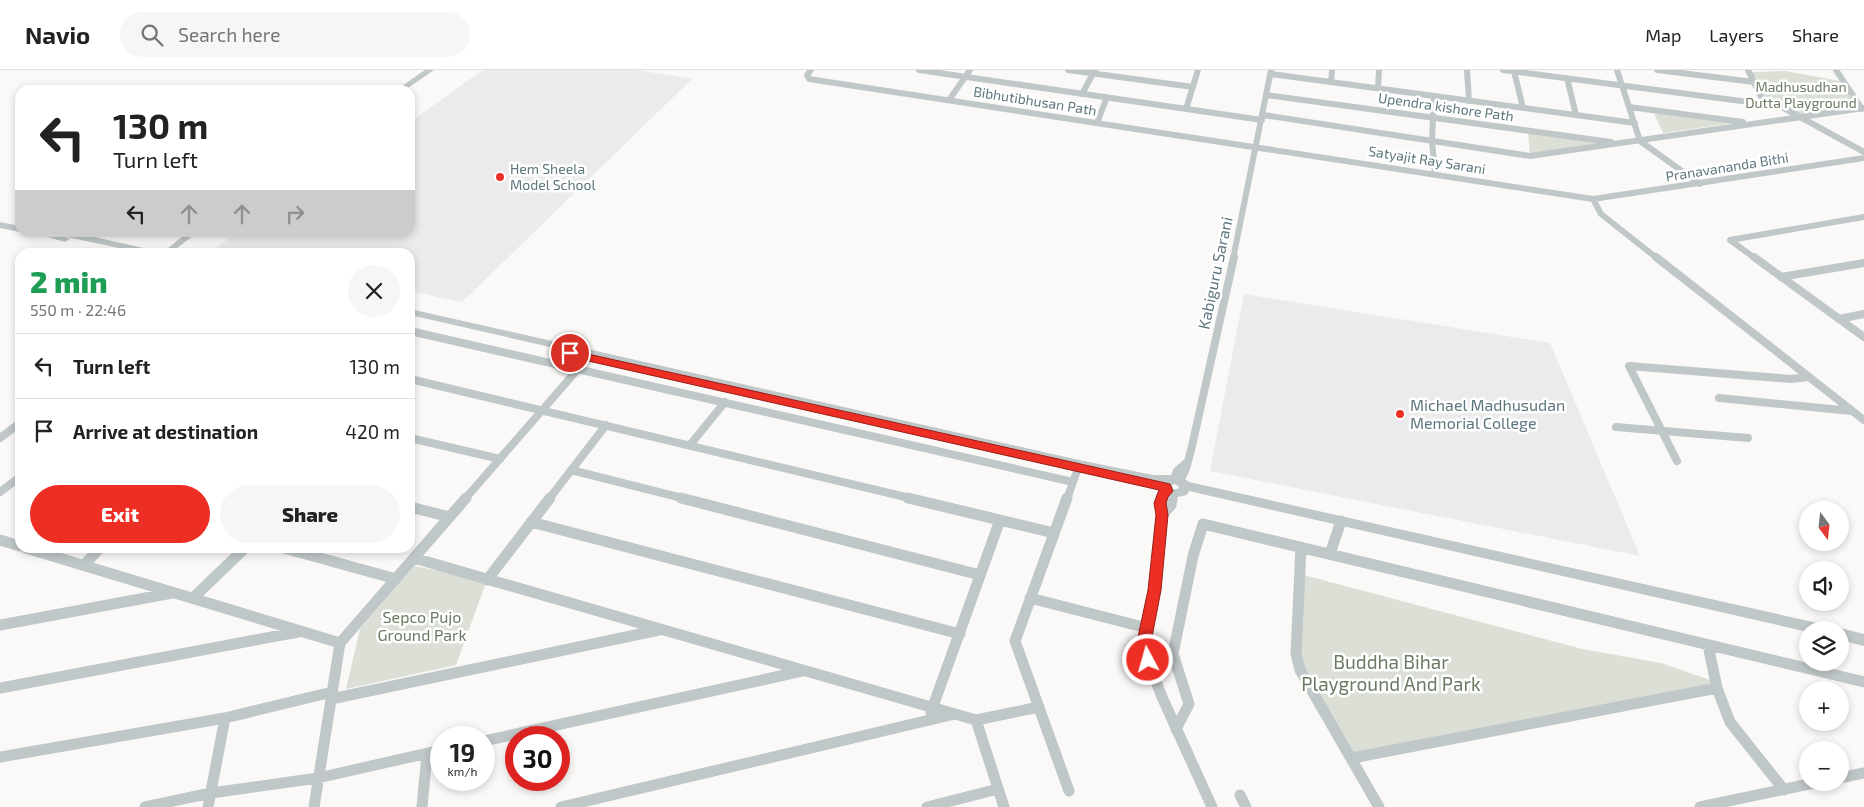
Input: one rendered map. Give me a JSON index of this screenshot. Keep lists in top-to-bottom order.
{
  "streets": {
    "street": [
      "Bibhutibhusan Path",
      "Upendra kishore Path",
      "Satyajit Ray Sarani",
      "Pranavananda Bithi",
      "Kabiguru Sarani"
    ]
  },
  "crossings": [
    ["Bibhutibhusan Path", "Satyajit Ray Sarani"],
    ["Bibhutibhusan Path", "Kabiguru Sarani"],
    ["Upendra kishore Path", "Kabiguru Sarani"],
    ["Satyajit Ray Sarani", "Pranavananda Bithi"],
    ["Satyajit Ray Sarani", "Kabiguru Sarani"]
  ],
  "parks": ["Madhusudhan Dutta Playground", "Sepco Pujo Ground Park", "Buddha Bihar Playground And Park"],
  "places": ["Hem Sheela Model School", "Michael Madhusudan Memorial College"],
  "north": "bottom",
  "page": {
    "header": "Navio",
    "search": "Search here",
    "nav": ["Map", "Layers", "Share"],
    "turn": ["130 m", "Turn left"],
    "heading": ["2 min", "550 m · 22:46"],
    "list": [
      {
        "name": "Turn left",
        "value": "130 m"
      },
      {
        "name": "Arrive at destination",
        "value": "420 m"
      }
    ],
    "buttons": ["Exit", "Share"],
    "map_buttons": ["+", "−"],
    "speed": "19 km/h",
    "limit": "30"
  }
}
